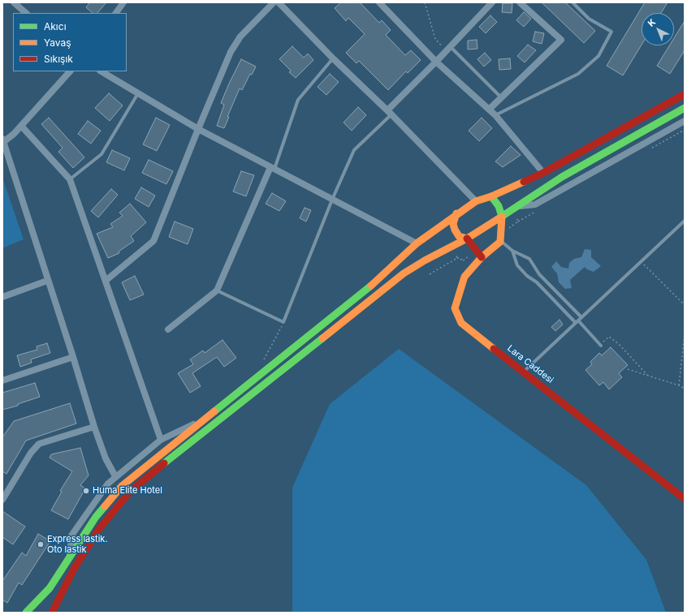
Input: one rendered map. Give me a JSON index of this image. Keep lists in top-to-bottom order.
{
  "streets": {
    "main road": ["Lara Caddesi"]
  },
  "places": ["Huma Elite Hotel", "Express lastik. Oto lastik"],
  "legend": ["Akıcı", "Yavaş", "Sıkışık"],
  "north": "top left"
}
